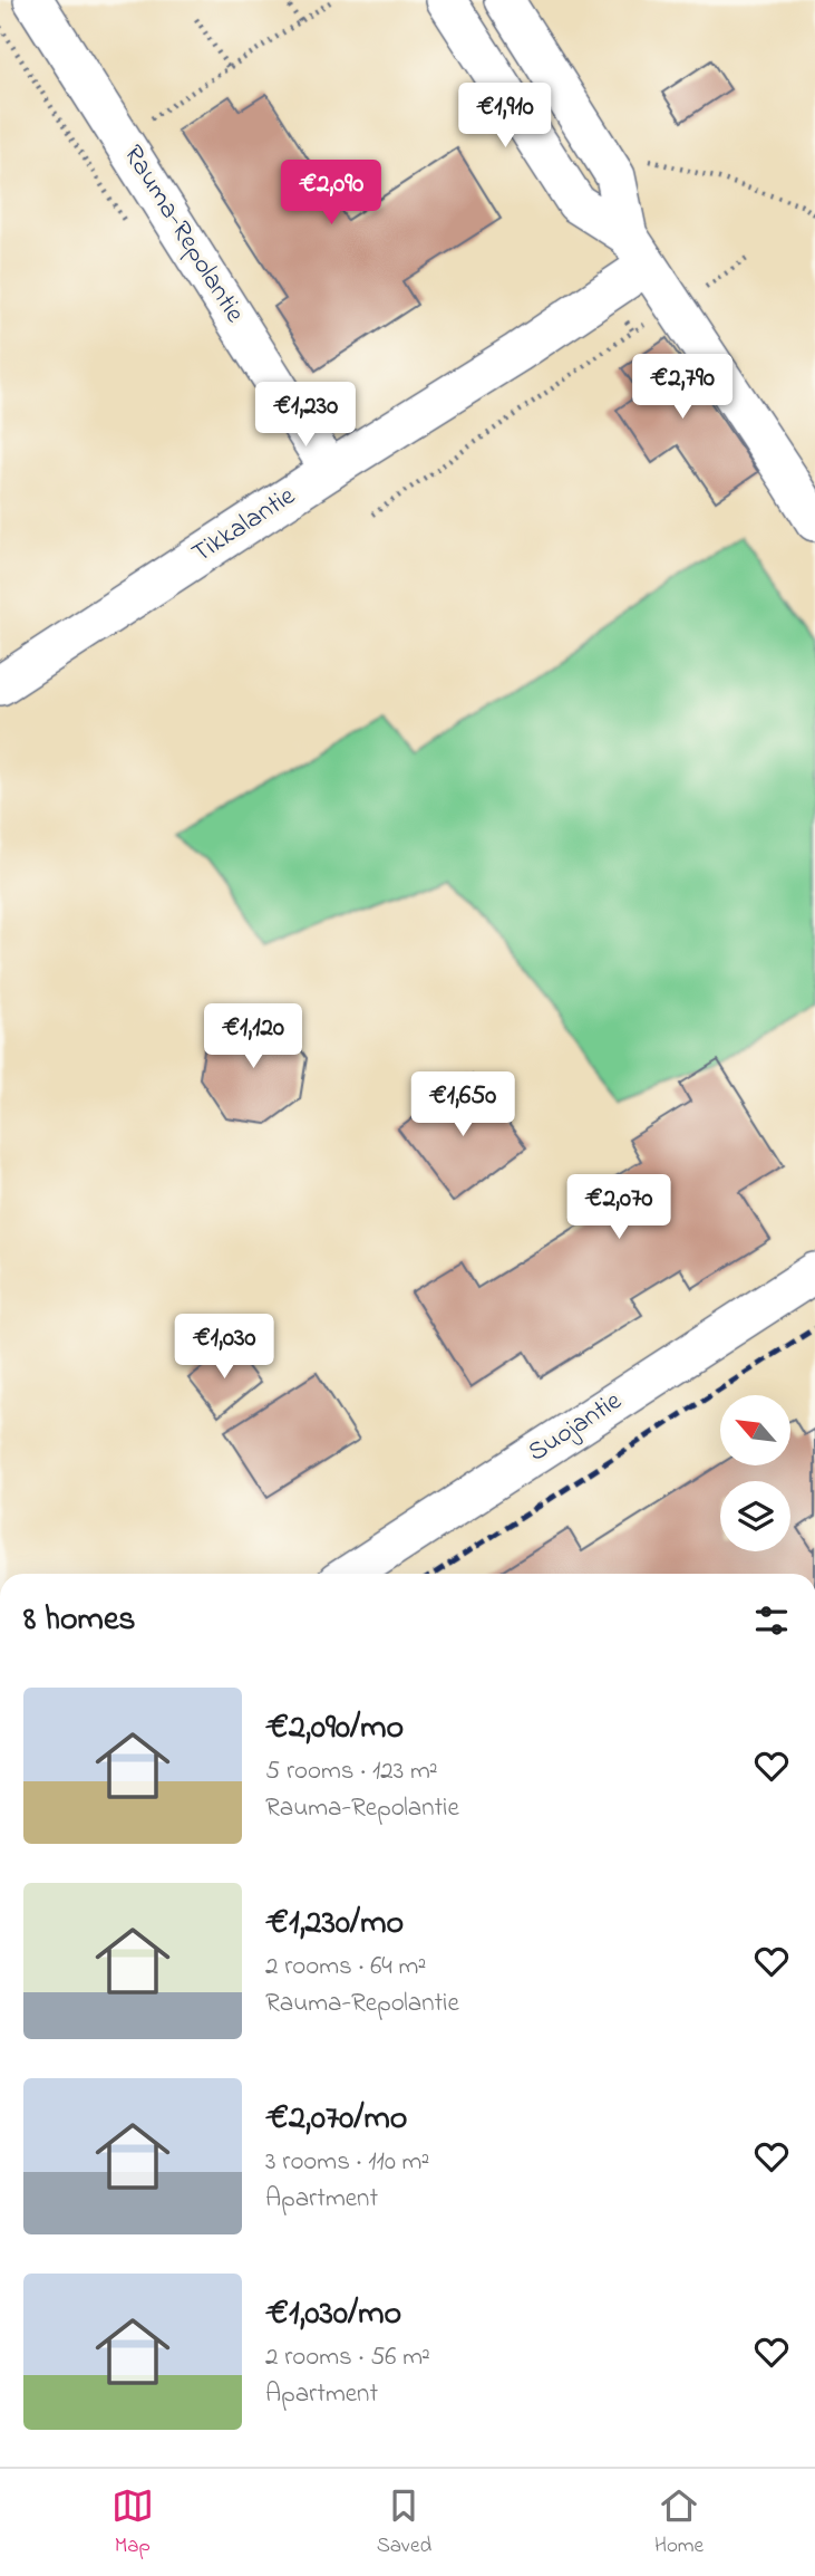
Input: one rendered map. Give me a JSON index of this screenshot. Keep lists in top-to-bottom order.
{
  "streets": {
    "street": ["Rauma-Repolantie", "Tikkalantie", "Suojantie"]
  },
  "crossings": [
    ["Rauma-Repolantie", "Tikkalantie"]
  ],
  "north": "top left",
  "page": {
    "price": [
      "€1,910",
      "€2,090",
      "€2,790",
      "€1,230",
      "€1,120",
      "€1,650",
      "€2,070",
      "€1,030"
    ],
    "heading": "8 homes",
    "list": [
      {
        "name": "€2,090/mo",
        "note": "5 rooms · 123 m² · Rauma-Repolantie"
      },
      {
        "name": "€1,230/mo",
        "note": "2 rooms · 64 m² · Rauma-Repolantie"
      },
      {
        "name": "€2,070/mo",
        "note": "3 rooms · 110 m² · Apartment"
      },
      {
        "name": "€1,030/mo",
        "note": "2 rooms · 56 m² · Apartment"
      }
    ],
    "tabs": ["Map", "Saved", "Home"]
  }
}
